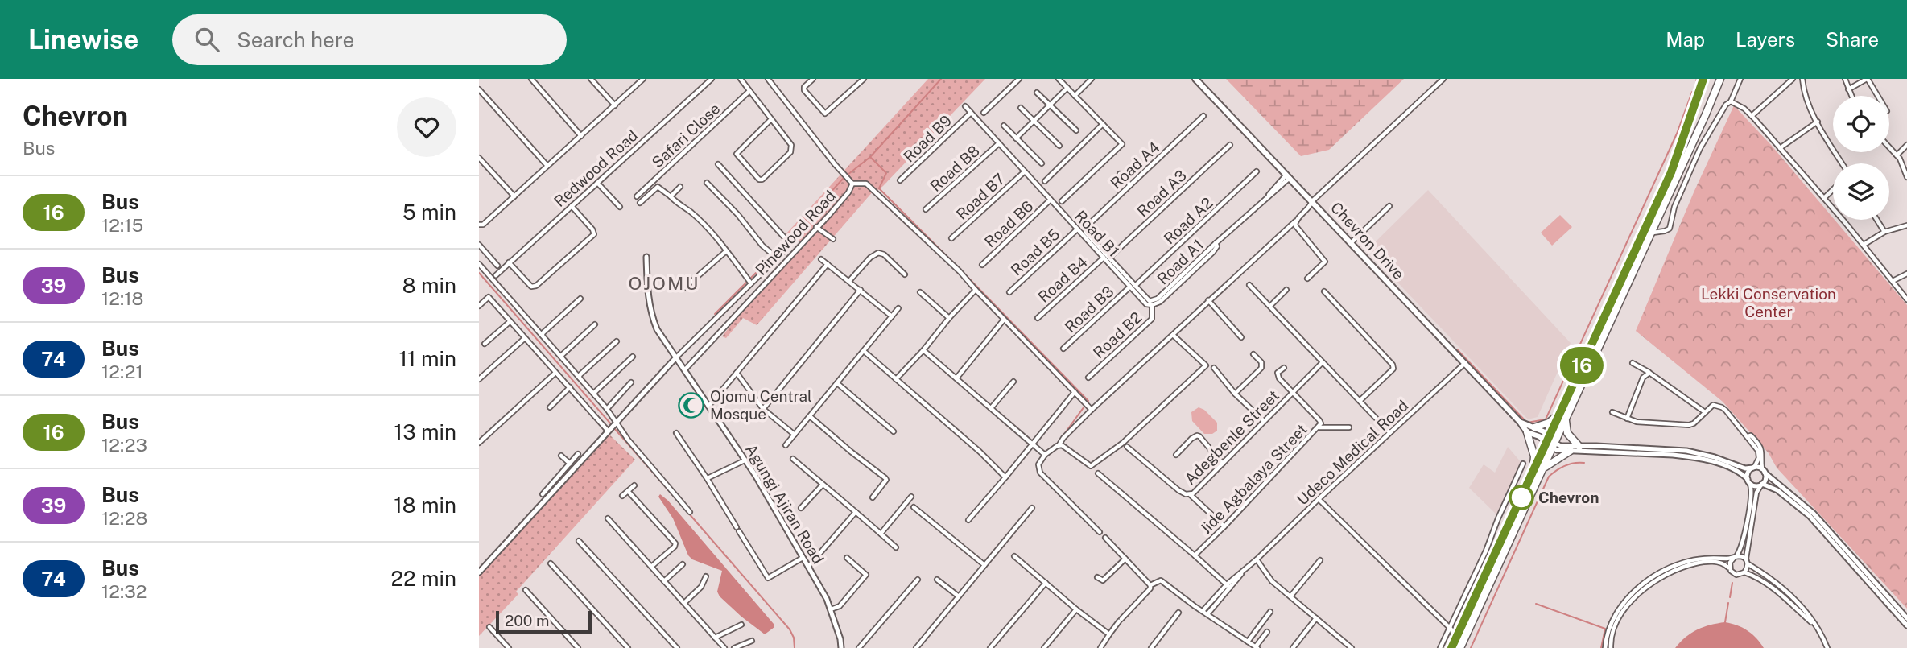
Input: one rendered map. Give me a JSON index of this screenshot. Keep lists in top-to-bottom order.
{
  "streets": {
    "main road": ["Chevron Drive"],
    "street": [
      "Safari Close",
      "Road B9",
      "Road A4",
      "Redwood Road",
      "Road B8",
      "Road A3",
      "Road B7",
      "Road A2",
      "Road B6",
      "Pinewood Road",
      "Road B1",
      "Road B5",
      "Road A1",
      "Road B4",
      "Road B3",
      "Road B2",
      "Adegbenle Street",
      "Udeco Medical Road",
      "Jide Agbalaya Street",
      "Agungi Ajiran Road"
    ]
  },
  "crossings": [
    ["Road B9", "Road B1"],
    ["Road A4", "Road A1"],
    ["Road B8", "Road B1"],
    ["Road A3", "Road A1"],
    ["Road B7", "Road B1"],
    ["Road A2", "Road B1"],
    ["Road A2", "Road A1"],
    ["Road A2", "Road B3"],
    ["Road B6", "Road B1"],
    ["Pinewood Road", "Agungi Ajiran Road"],
    ["Road B1", "Road B5"],
    ["Road B1", "Road A1"],
    ["Road B1", "Road B4"],
    ["Road B1", "Road B3"],
    ["Road B1", "Road B2"],
    ["Chevron Drive", "Road A1"],
    ["Chevron Drive", "Udeco Medical Road"],
    ["Road A1", "Road B3"],
    ["Adegbenle Street", "Jide Agbalaya Street"]
  ],
  "districts": ["OJOMU"],
  "parks": ["Lekki Conservation Center"],
  "places": {
    "mosque": ["Ojomu Central Mosque"],
    "other": ["Chevron"]
  },
  "lines": ["bus line 16"],
  "scale_bar": "200 m",
  "page": {
    "header": "Linewise",
    "search": "Search here",
    "nav": ["Map", "Layers", "Share"],
    "heading": ["Chevron", "Bus"],
    "on_map": "16",
    "list": [
      {
        "mark": "16",
        "name": "Bus",
        "note": "12:15",
        "value": "5 min"
      },
      {
        "mark": "39",
        "name": "Bus",
        "note": "12:18",
        "value": "8 min"
      },
      {
        "mark": "74",
        "name": "Bus",
        "note": "12:21",
        "value": "11 min"
      },
      {
        "mark": "16",
        "name": "Bus",
        "note": "12:23",
        "value": "13 min"
      },
      {
        "mark": "39",
        "name": "Bus",
        "note": "12:28",
        "value": "18 min"
      },
      {
        "mark": "74",
        "name": "Bus",
        "note": "12:32",
        "value": "22 min"
      }
    ],
    "scale": "200 m"
  }
}
